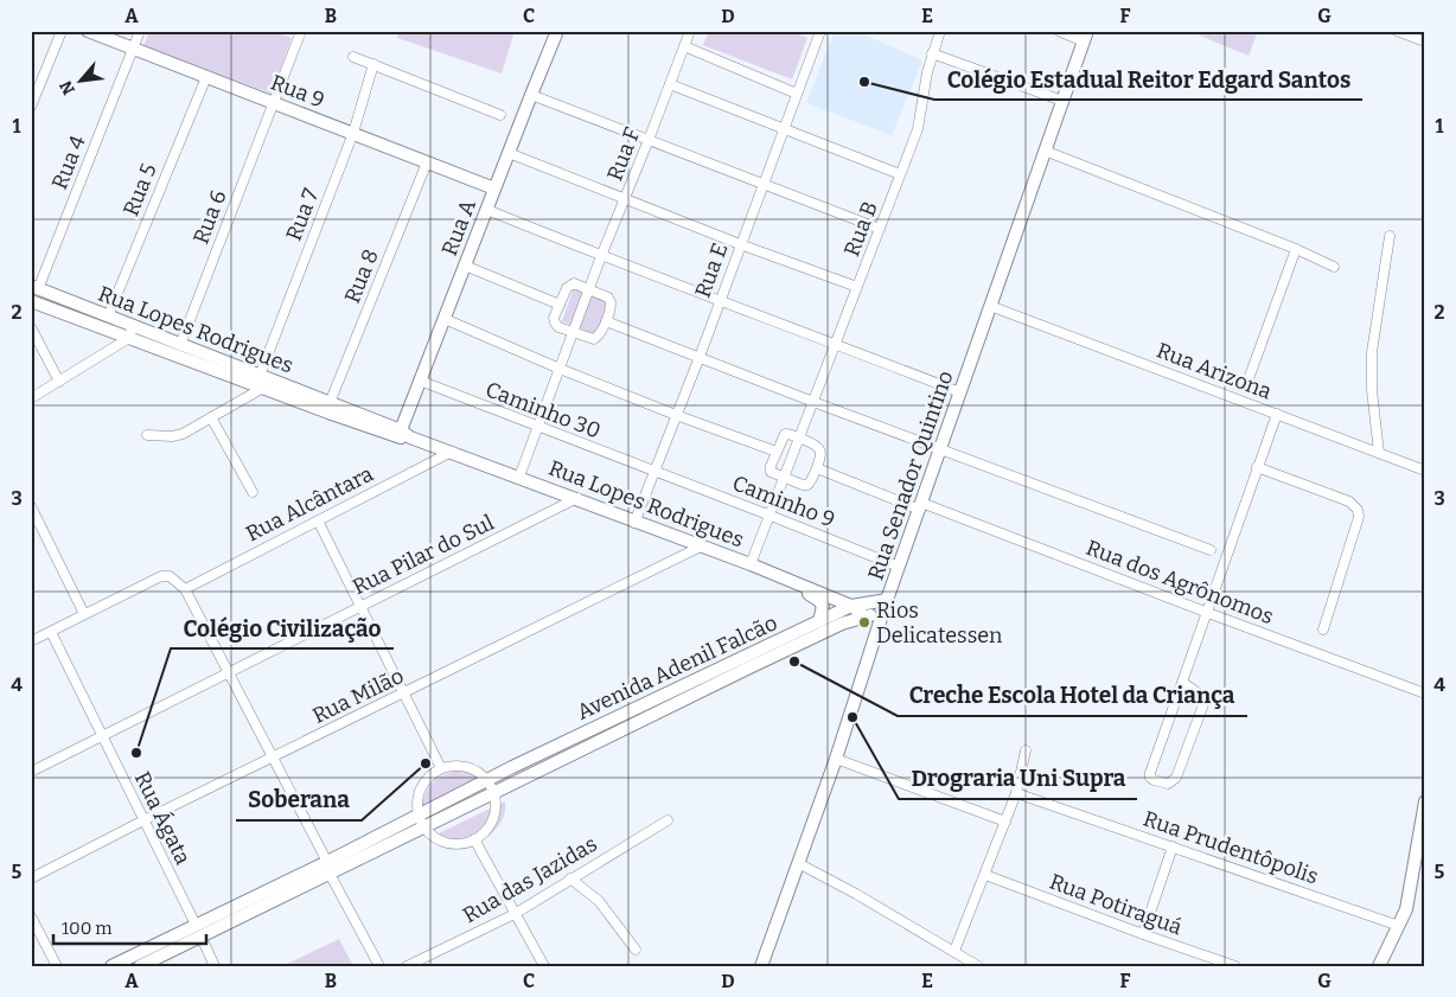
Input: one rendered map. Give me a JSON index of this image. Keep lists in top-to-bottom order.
{
  "streets": {
    "street": [
      "Rua 9",
      "Rua F",
      "Rua 4",
      "Rua 5",
      "Rua 7",
      "Rua 6",
      "Rua A",
      "Rua B",
      "Rua E",
      "Rua 8",
      "Rua Lopes Rodrigues",
      "Rua Arizona",
      "Caminho 30",
      "Rua Senador Quintino",
      "Caminho 9",
      "Rua Alcântara",
      "Rua Pilar do Sul",
      "Rua dos Agrônomos",
      "Avenida Adenil Falcão",
      "Rua Milão",
      "Rua Ágata",
      "Rua Prudentôpolis",
      "Rua das Jazidas",
      "Rua Potiraguá"
    ]
  },
  "crossings": [
    ["Rua 9", "Rua 4"],
    ["Rua 9", "Rua 5"],
    ["Rua 9", "Rua 7"],
    ["Rua 9", "Rua 6"],
    ["Rua 9", "Rua A"],
    ["Rua 9", "Rua 8"],
    ["Rua 4", "Rua Lopes Rodrigues"],
    ["Rua 5", "Rua Lopes Rodrigues"],
    ["Rua 7", "Rua Lopes Rodrigues"],
    ["Rua 6", "Rua Lopes Rodrigues"],
    ["Rua A", "Rua Lopes Rodrigues"],
    ["Rua A", "Caminho 30"],
    ["Rua E", "Rua Lopes Rodrigues"],
    ["Rua E", "Caminho 30"],
    ["Rua E", "Caminho 9"],
    ["Rua 8", "Rua Lopes Rodrigues"],
    ["Rua Lopes Rodrigues", "Rua Alcântara"],
    ["Rua Lopes Rodrigues", "Rua Pilar do Sul"],
    ["Rua Lopes Rodrigues", "Avenida Adenil Falcão"],
    ["Rua Lopes Rodrigues", "Rua Milão"],
    ["Rua Arizona", "Rua Senador Quintino"],
    ["Caminho 30", "Caminho 9"],
    ["Rua Senador Quintino", "Caminho 9"],
    ["Rua Senador Quintino", "Rua dos Agrônomos"],
    ["Rua Senador Quintino", "Avenida Adenil Falcão"],
    ["Rua Pilar do Sul", "Rua Ágata"],
    ["Avenida Adenil Falcão", "Rua Ágata"],
    ["Rua Milão", "Rua Ágata"]
  ],
  "places": [
    "Colégio Estadual Reitor Edgard Santos",
    "Rios Delicatessen",
    "Creche Escola Hotel da Criança",
    "Drograria Uni Supra",
    "Colégio Civilização",
    "Soberana"
  ],
  "scale_bar": "100 m",
  "north": "bottom left",
  "grid": {
    "columns": [
      "A",
      "B",
      "C",
      "D",
      "E",
      "F",
      "G"
    ],
    "rows": [
      "1",
      "2",
      "3",
      "4",
      "5"
    ]
  }
}
